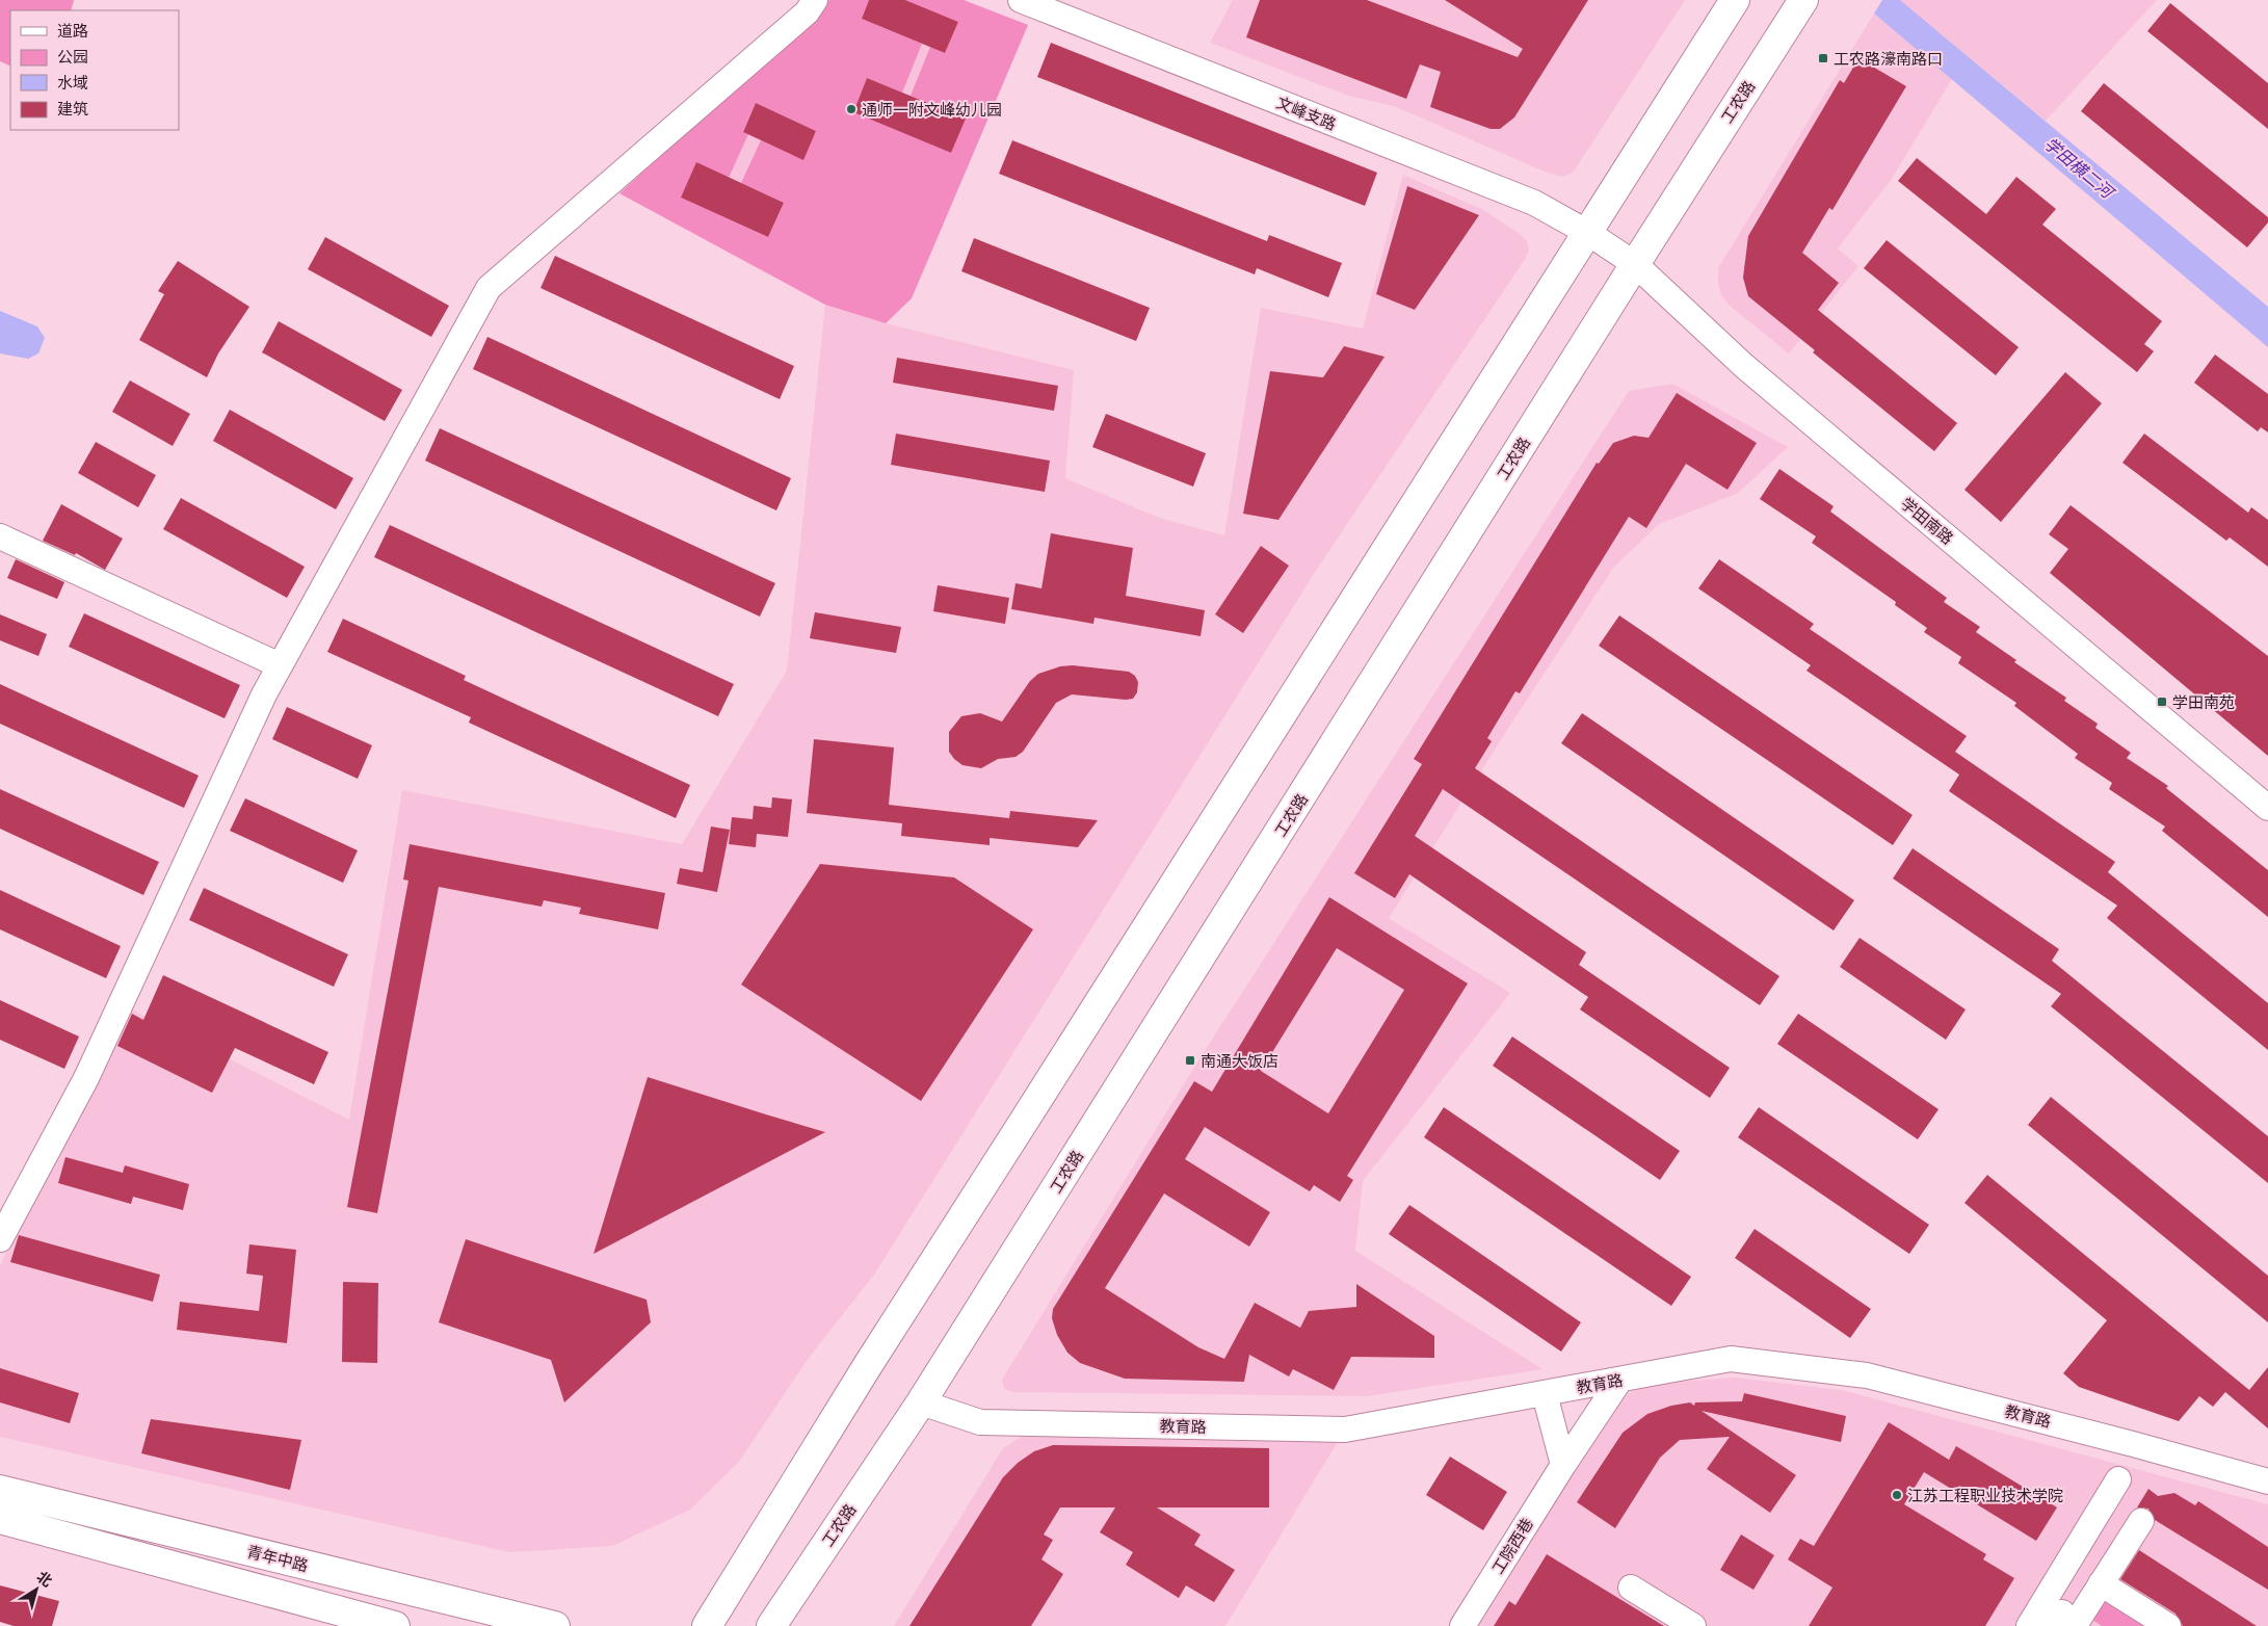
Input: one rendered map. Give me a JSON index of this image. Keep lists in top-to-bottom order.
{
  "streets": {
    "main road": ["工农路", "青年中路"],
    "street": [
      "文峰支路",
      "学田南路",
      "教育路",
      "工院西巷"
    ]
  },
  "crossings": [
    ["工农路", "学田南路"],
    ["工农路", "教育路"],
    ["文峰支路", "学田南路"],
    ["教育路", "工院西巷"]
  ],
  "water": ["学田横二河"],
  "places": {
    "transit": ["工农路濠南路口", "学田南苑", "南通大饭店"],
    "other": ["通师一附文峰幼儿园", "江苏工程职业技术学院"]
  },
  "legend": [
    "道路",
    "公园",
    "水域",
    "建筑"
  ],
  "north": "top right"
}
